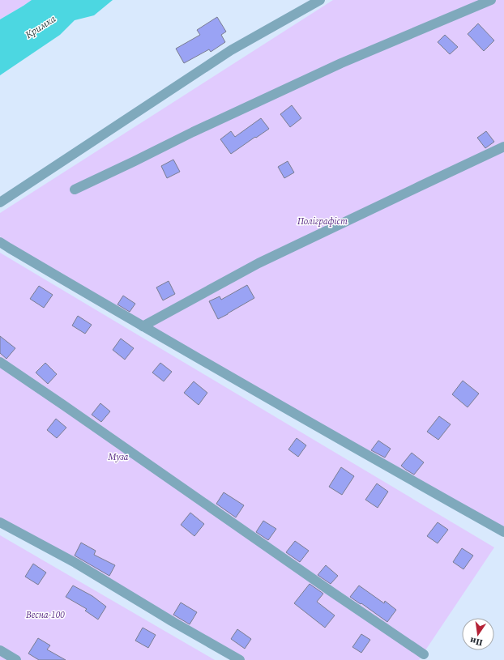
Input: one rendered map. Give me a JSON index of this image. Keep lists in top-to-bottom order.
{
  "water": ["Кримка"],
  "parks": ["Поліграфіст", "Муза", "Весна-100"],
  "north": "bottom"
}
